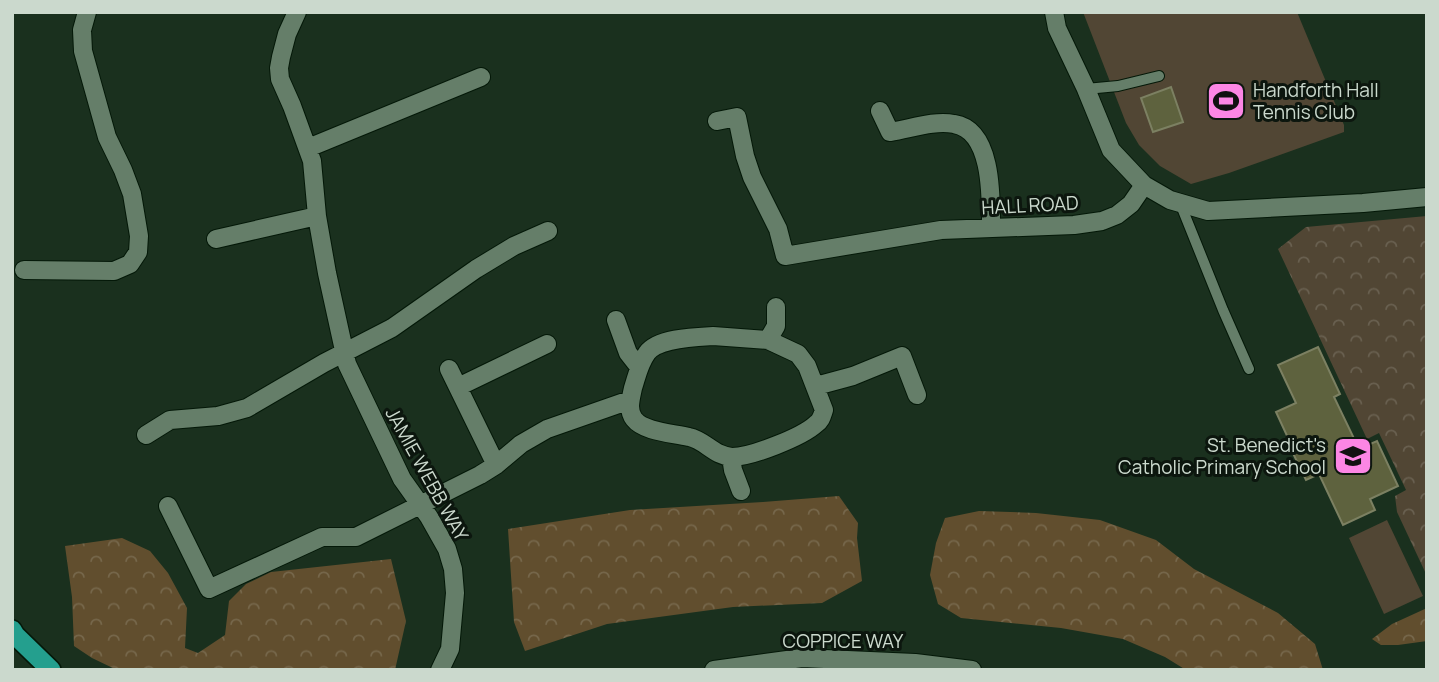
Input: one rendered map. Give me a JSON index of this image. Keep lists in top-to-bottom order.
{
  "streets": {
    "street": ["HALL ROAD", "JAMIE WEBB WAY", "COPPICE WAY"]
  },
  "places": {
    "sports": ["Handforth Hall Tennis Club"],
    "school or university": ["St. Benedict's Catholic Primary School"]
  }
}
